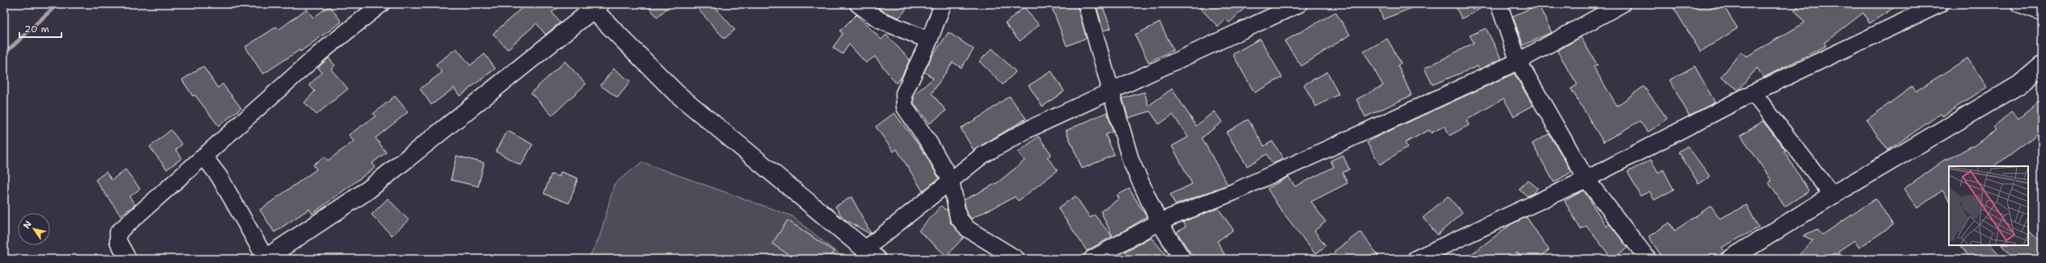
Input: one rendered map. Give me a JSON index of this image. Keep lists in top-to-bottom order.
{
  "scale_bar": "20 m",
  "north": "top left"
}
